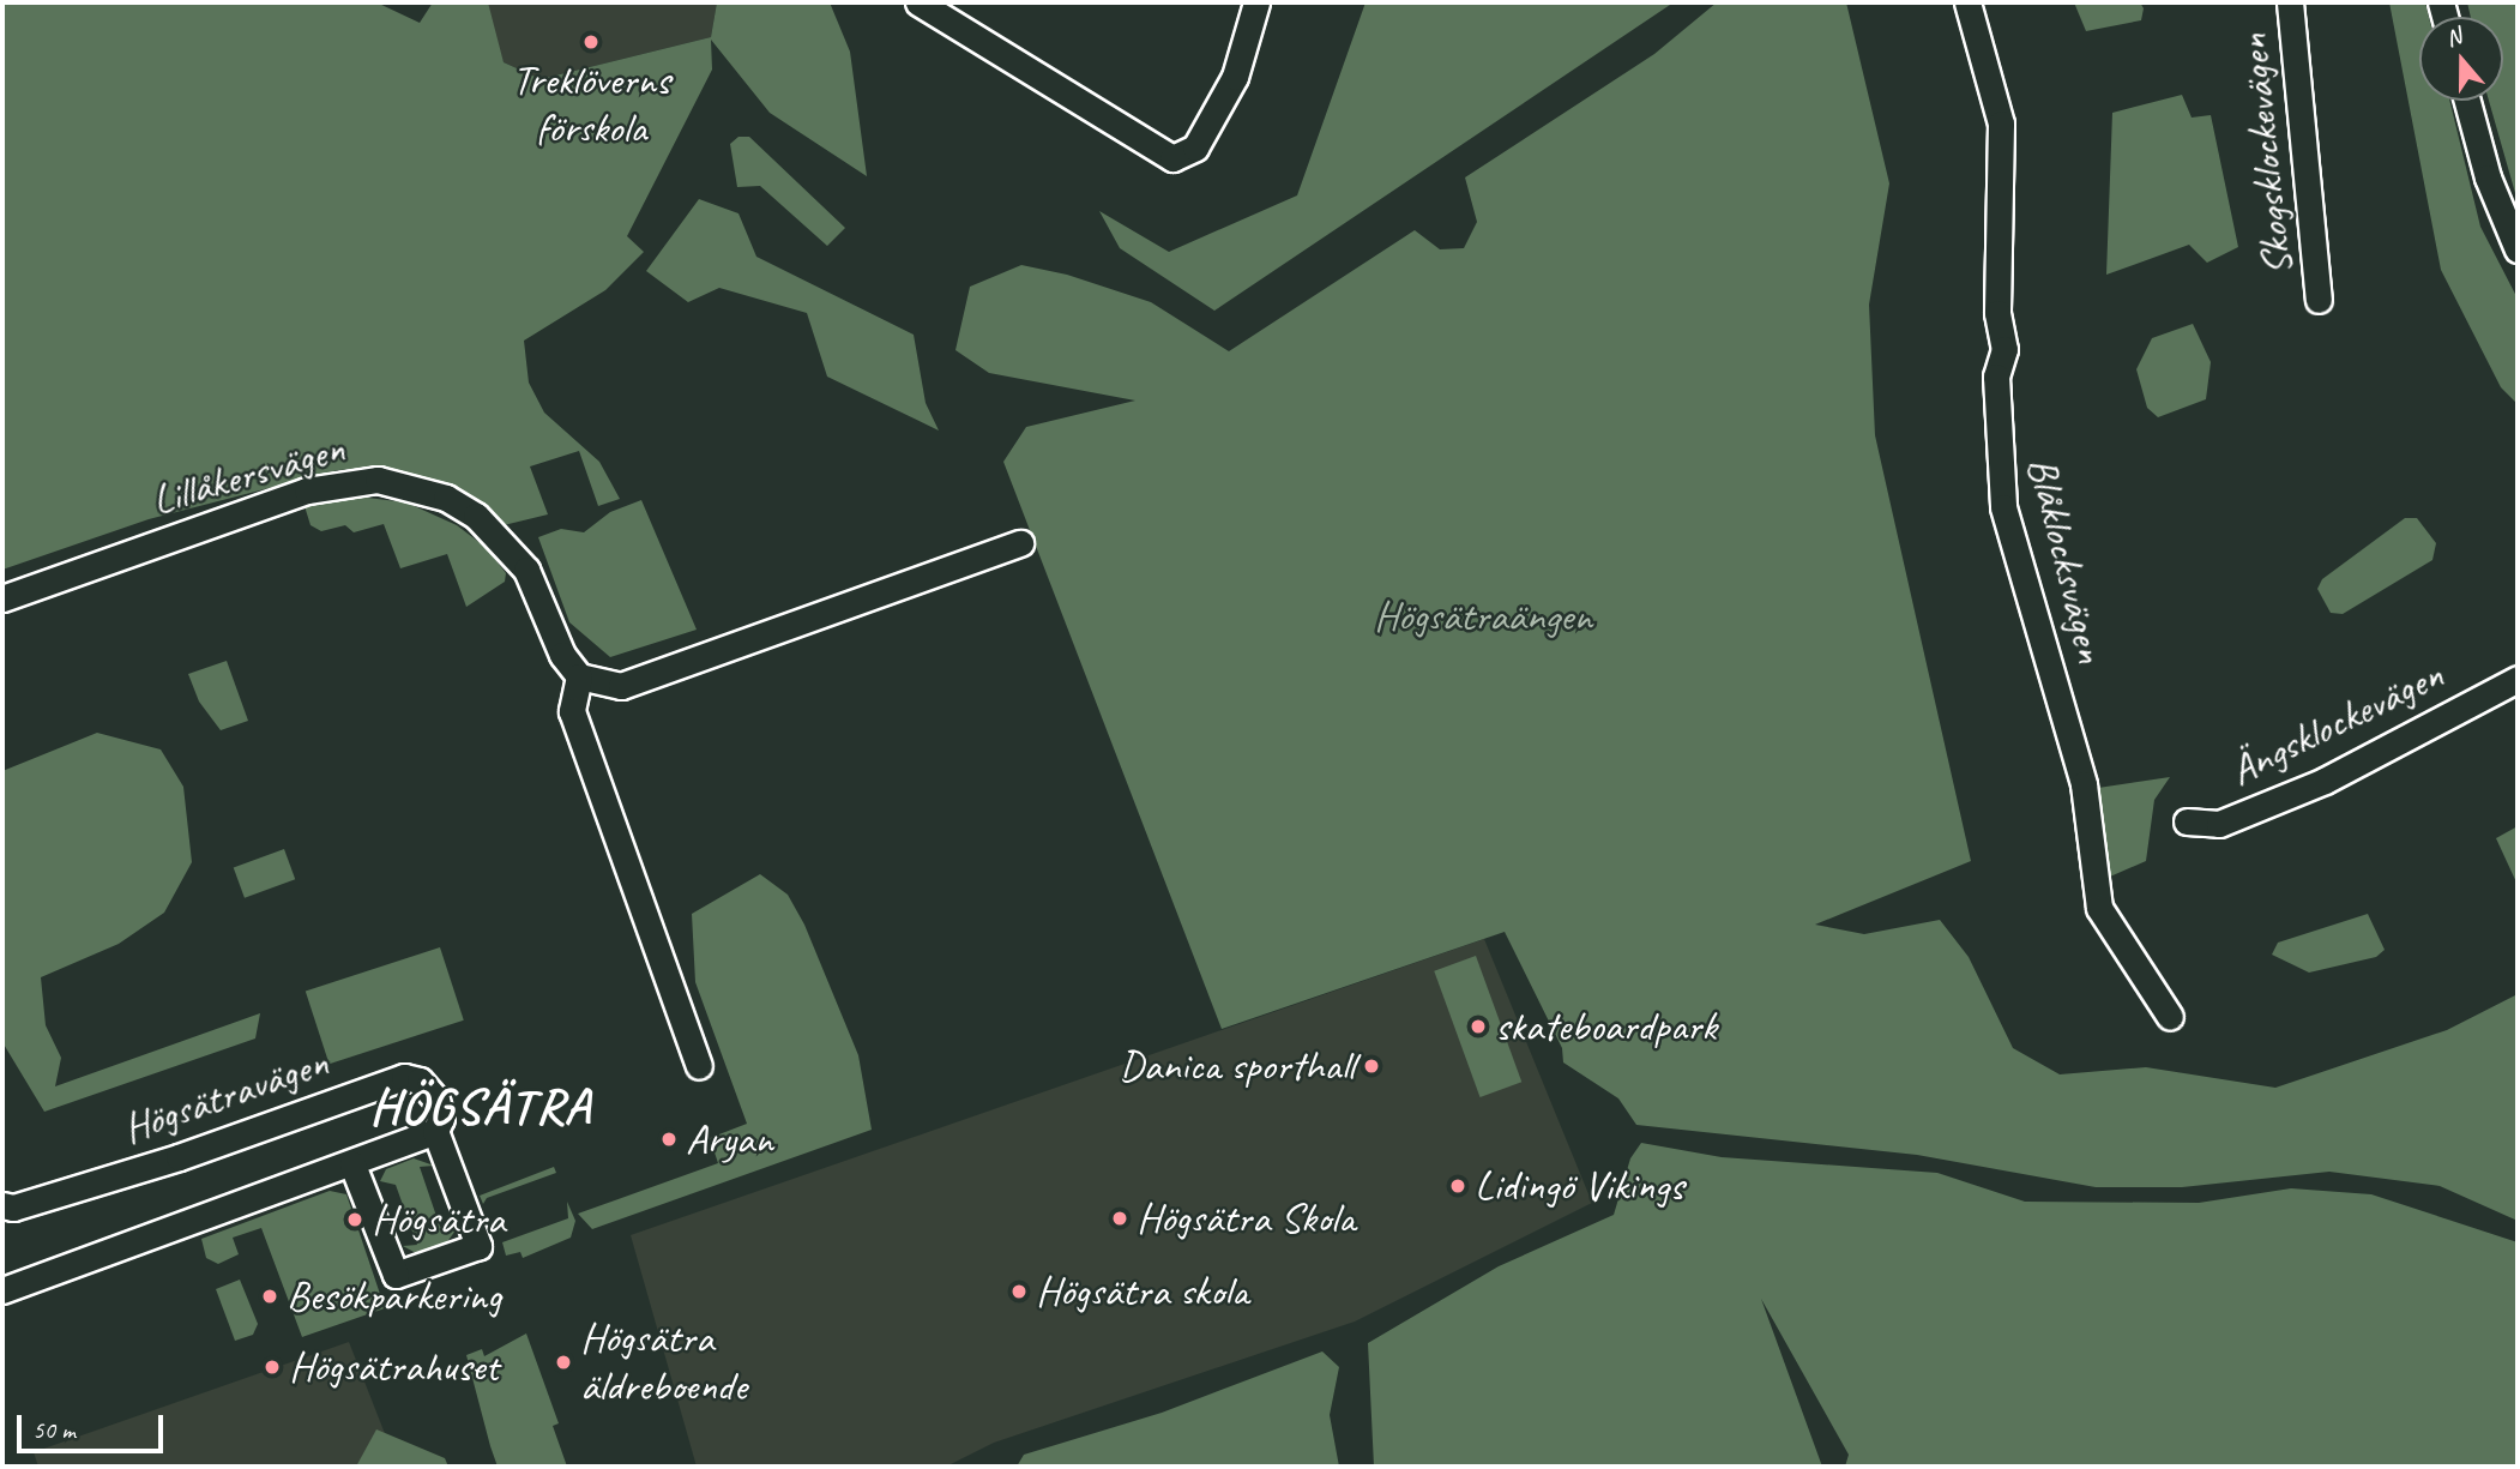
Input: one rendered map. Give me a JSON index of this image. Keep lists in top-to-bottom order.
{
  "streets": {
    "street": [
      "Skogsklockevägen",
      "Lillåkersvägen",
      "Blåklocksvägen",
      "Ängsklockevägen",
      "Högsätravägen"
    ]
  },
  "districts": ["HÖGSÄTRA"],
  "parks": ["Högsätraängen"],
  "places": [
    "Treklöverns förskola",
    "skateboardpark",
    "Danica sporthall",
    "Aryan",
    "Lidingö Vikings",
    "Högsätra Skola",
    "Högsätra",
    "Högsätra skola",
    "Besökparkering",
    "Högsätra äldreboende",
    "Högsätrahuset"
  ],
  "scale_bar": "50 m",
  "north": "top"
}
